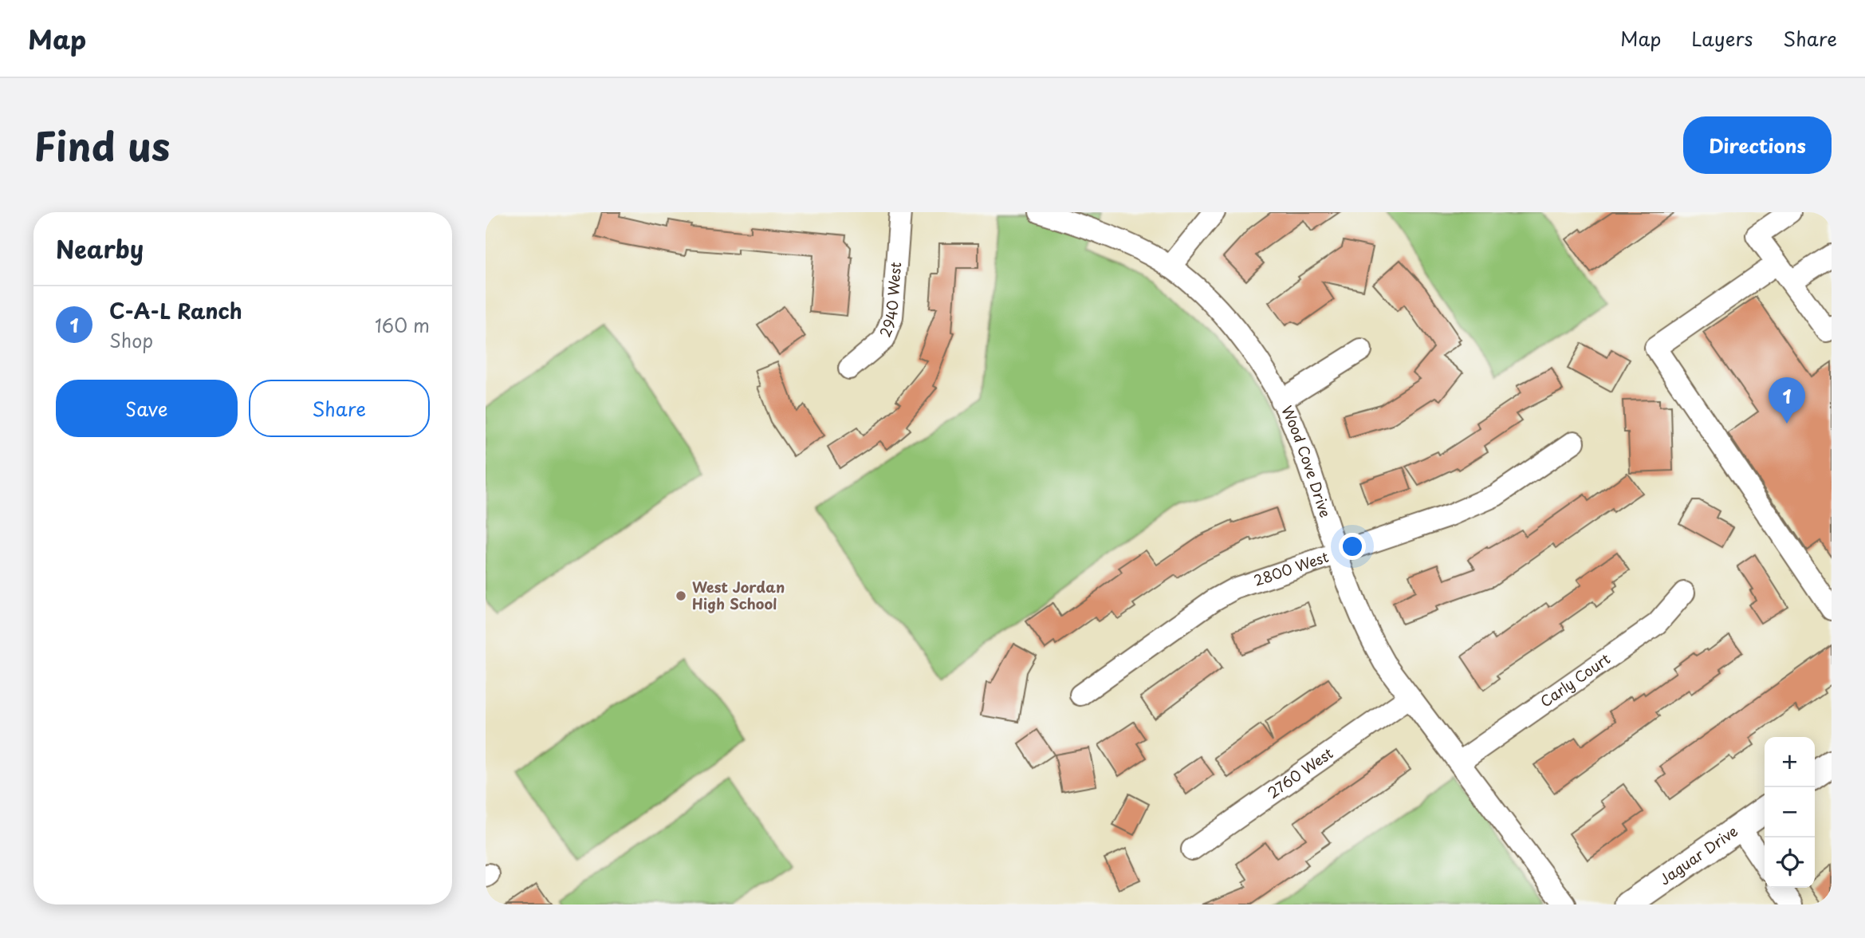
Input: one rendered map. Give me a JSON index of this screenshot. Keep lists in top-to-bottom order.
{
  "streets": {
    "main road": ["Jaguar Drive"],
    "street": [
      "2940 West",
      "Wood Cove Drive",
      "2800 West",
      "Carly Court",
      "2760 West"
    ]
  },
  "crossings": [
    ["Wood Cove Drive", "2800 West"],
    ["Wood Cove Drive", "Carly Court"],
    ["Wood Cove Drive", "2760 West"]
  ],
  "places": ["West Jordan High School"],
  "page": {
    "header": "Map",
    "nav": ["Map", "Layers", "Share"],
    "title": "Find us",
    "buttons": [
      "Directions",
      ["Save", "Share"]
    ],
    "heading": "Nearby",
    "list": [
      {
        "mark": "1",
        "name": "C-A-L Ranch",
        "note": "Shop",
        "value": "160 m"
      }
    ],
    "pins": "1",
    "map_buttons": ["+", "−"]
  }
}
